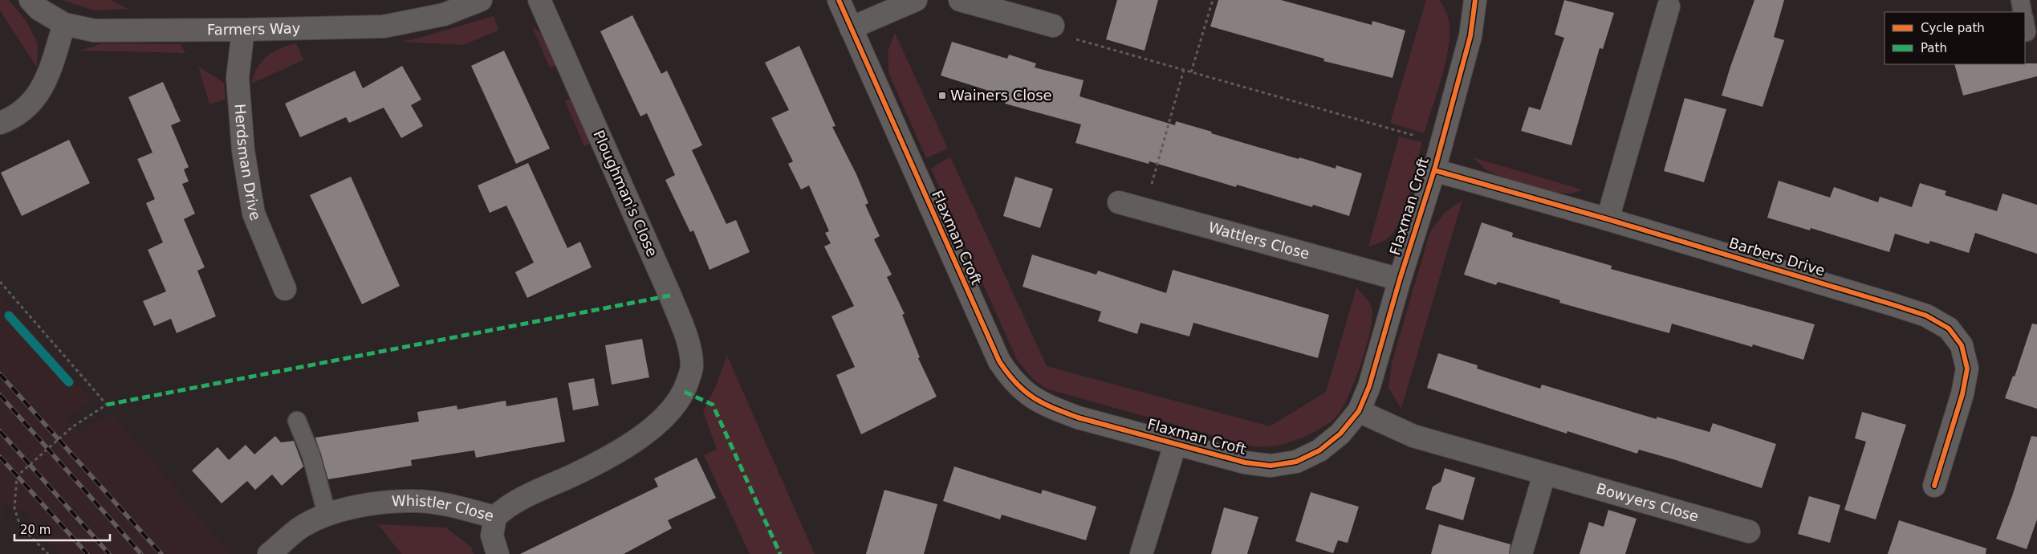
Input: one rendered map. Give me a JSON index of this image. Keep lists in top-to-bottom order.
{
  "streets": {
    "street": [
      "Farmers Way",
      "Herdsman Drive",
      "Ploughman's Close",
      "Flaxman Croft",
      "Wattlers Close",
      "Barbers Drive",
      "Bowyers Close",
      "Whistler Close"
    ]
  },
  "crossings": [
    ["Farmers Way", "Herdsman Drive"],
    ["Ploughman's Close", "Whistler Close"],
    ["Flaxman Croft", "Wattlers Close"],
    ["Flaxman Croft", "Barbers Drive"],
    ["Flaxman Croft", "Bowyers Close"]
  ],
  "places": {
    "transit": ["Wainers Close"]
  },
  "legend": ["Cycle path", "Path"],
  "scale_bar": "20 m"
}
